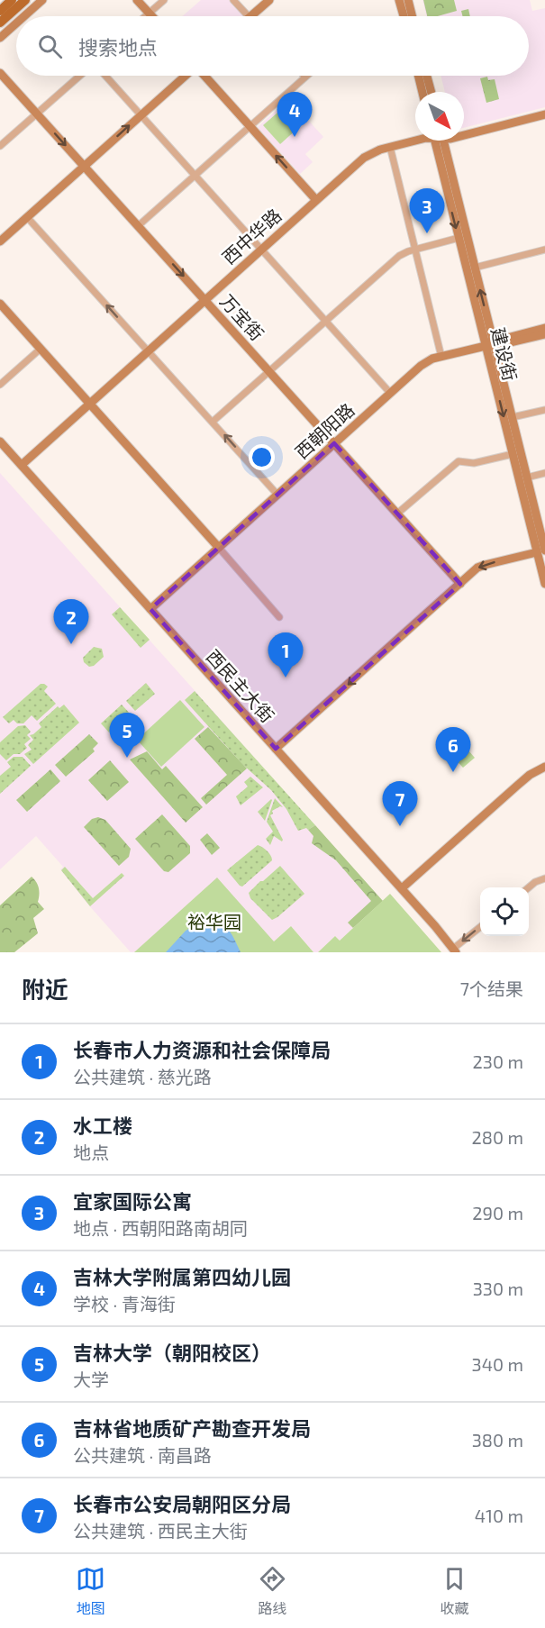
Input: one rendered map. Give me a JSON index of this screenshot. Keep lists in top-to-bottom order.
{
  "streets": {
    "street": [
      "西中华路",
      "万宝街",
      "建设街",
      "西朝阳路",
      "西民主大街"
    ]
  },
  "crossings": [
    ["西中华路", "万宝街"],
    ["西中华路", "西民主大街"],
    ["万宝街", "西朝阳路"],
    ["建设街", "西朝阳路"],
    ["西朝阳路", "西民主大街"]
  ],
  "parks": ["裕华园"],
  "north": "bottom right",
  "page": {
    "search": "搜索地点",
    "pins": [
      "4",
      "3",
      "2",
      "1",
      "5",
      "6",
      "7"
    ],
    "heading": ["附近", "7个结果"],
    "list": [
      {
        "mark": "1",
        "name": "长春市人力资源和社会保障局",
        "note": "公共建筑 · 慈光路",
        "value": "230 m"
      },
      {
        "mark": "2",
        "name": "水工楼",
        "note": "地点",
        "value": "280 m"
      },
      {
        "mark": "3",
        "name": "宜家国际公寓",
        "note": "地点 · 西朝阳路南胡同",
        "value": "290 m"
      },
      {
        "mark": "4",
        "name": "吉林大学附属第四幼儿园",
        "note": "学校 · 青海街",
        "value": "330 m"
      },
      {
        "mark": "5",
        "name": "吉林大学（朝阳校区）",
        "note": "大学",
        "value": "340 m"
      },
      {
        "mark": "6",
        "name": "吉林省地质矿产勘查开发局",
        "note": "公共建筑 · 南昌路",
        "value": "380 m"
      },
      {
        "mark": "7",
        "name": "长春市公安局朝阳区分局",
        "note": "公共建筑 · 西民主大街",
        "value": "410 m"
      }
    ],
    "nav": ["地图", "路线", "收藏"]
  }
}
